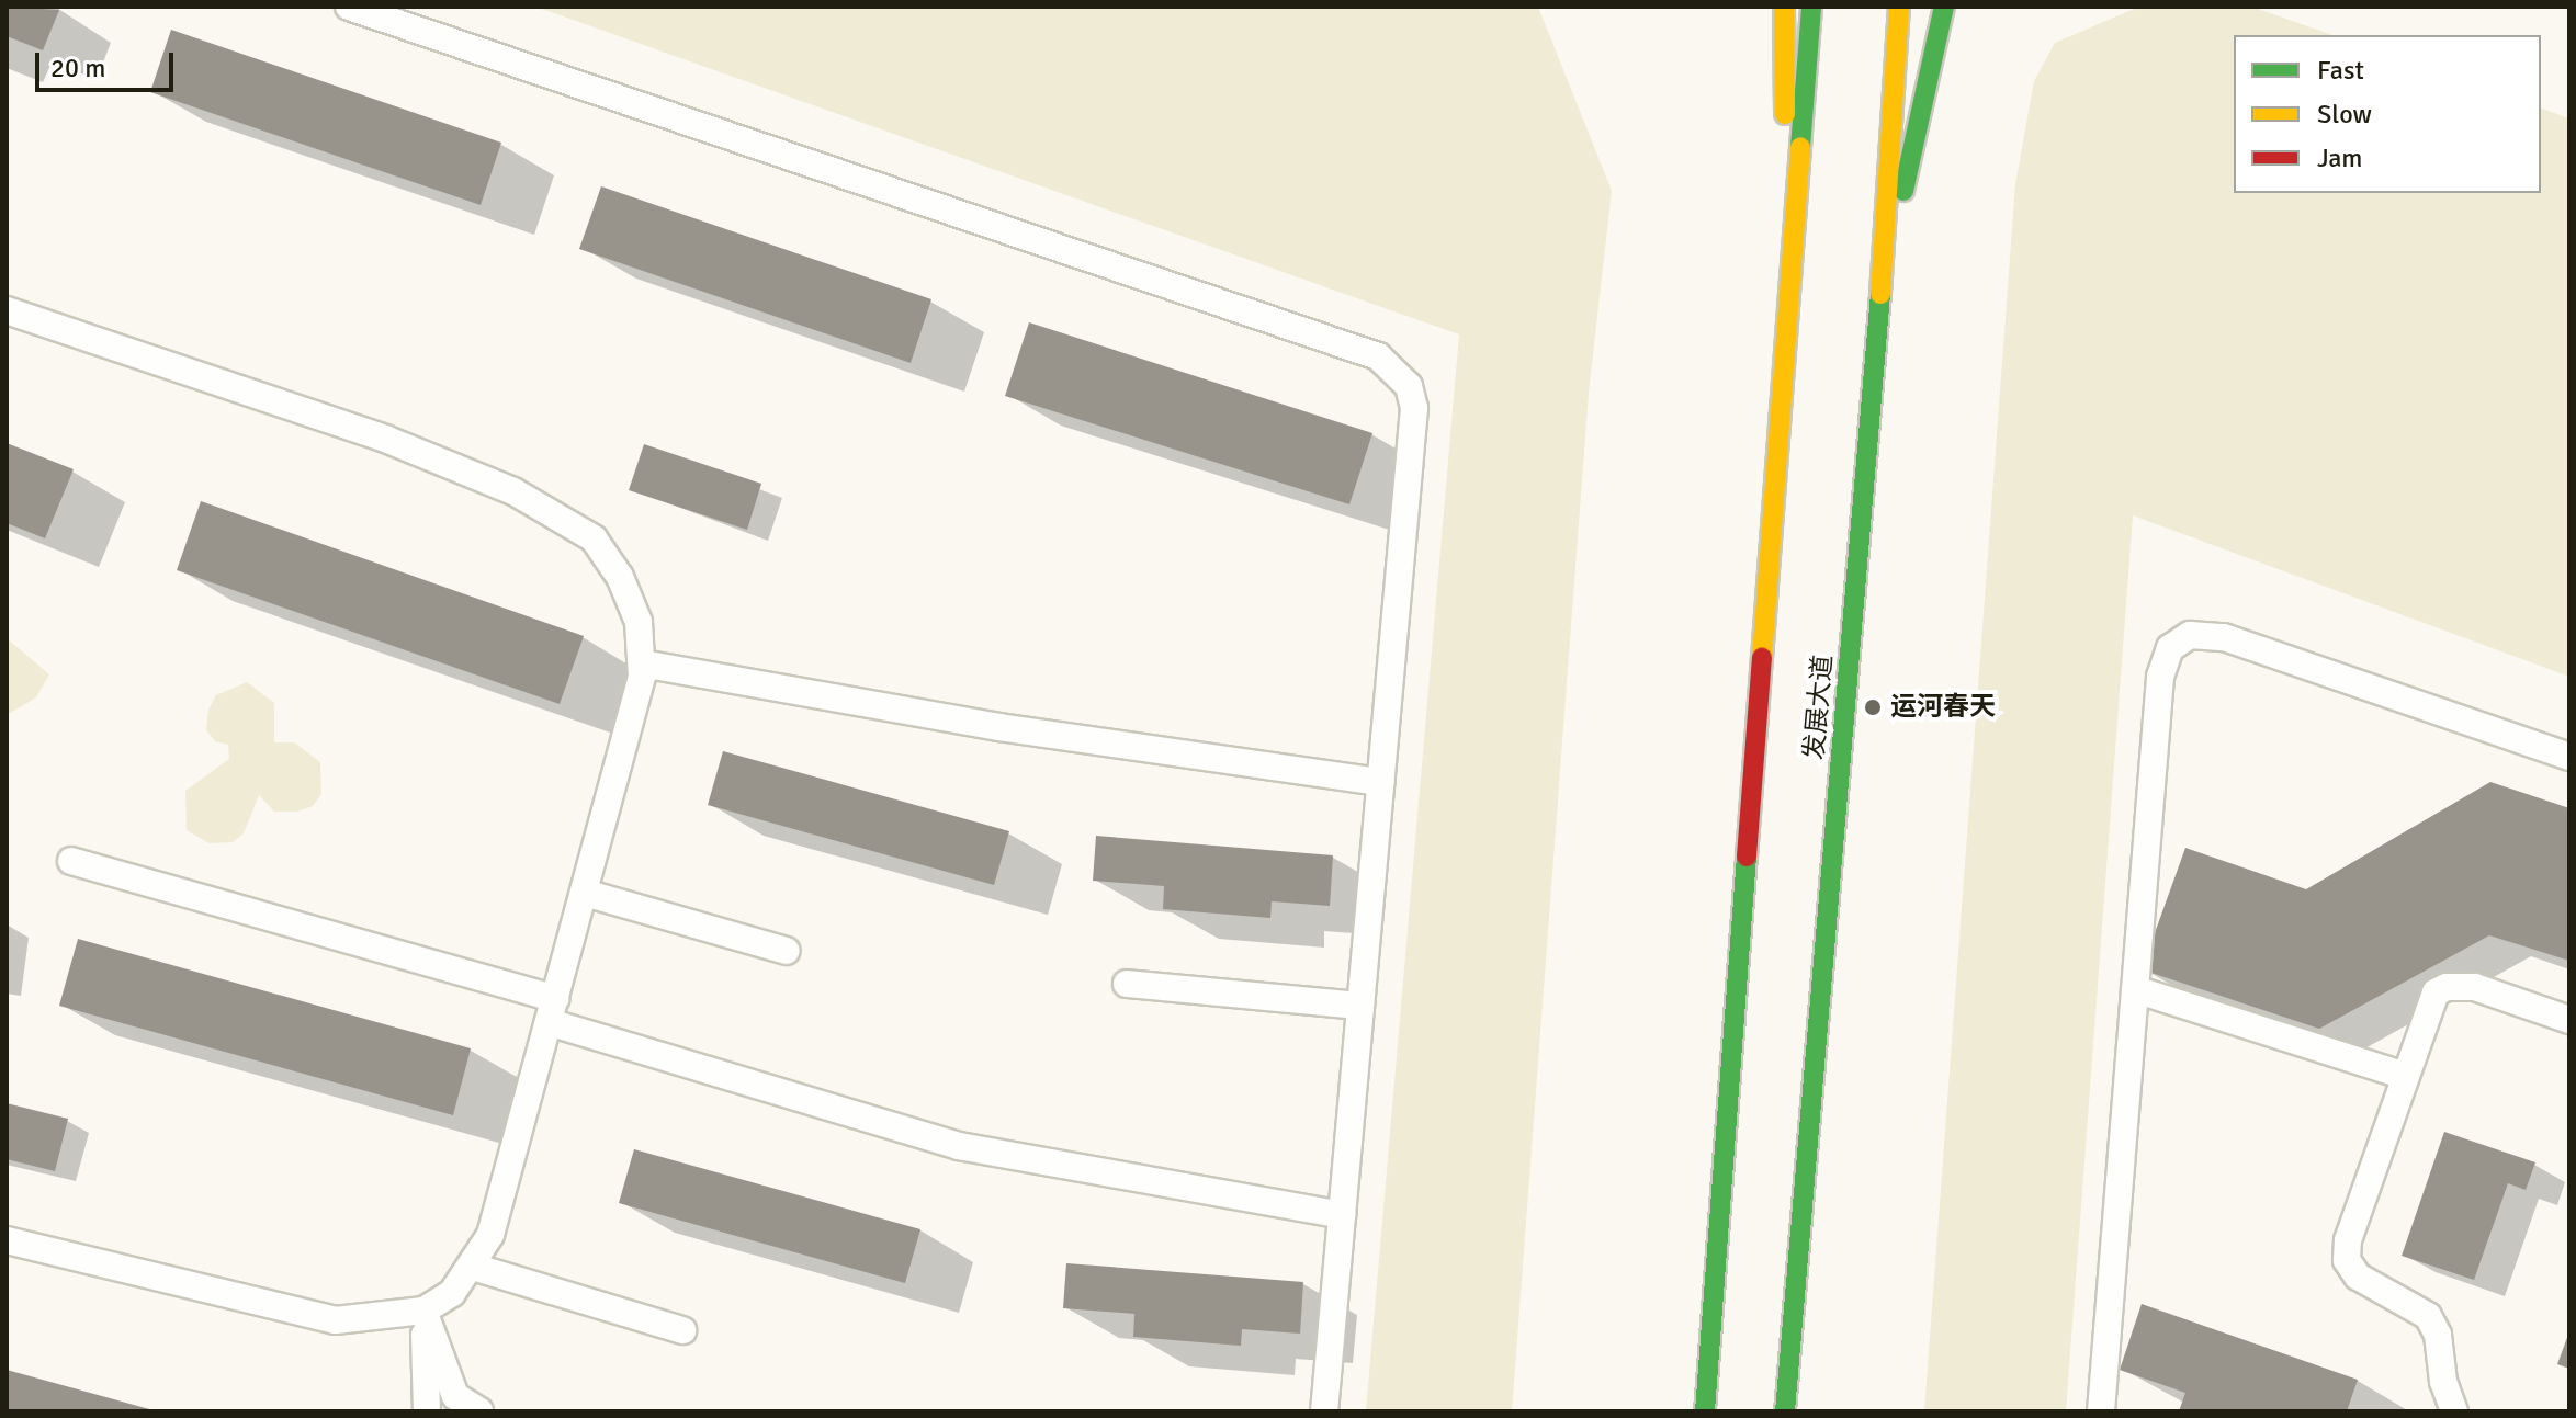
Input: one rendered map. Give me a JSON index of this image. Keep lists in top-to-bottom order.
{
  "streets": {
    "main road": ["发展大道"]
  },
  "places": ["运河春天"],
  "legend": ["Fast", "Slow", "Jam"],
  "scale_bar": "20 m"
}
